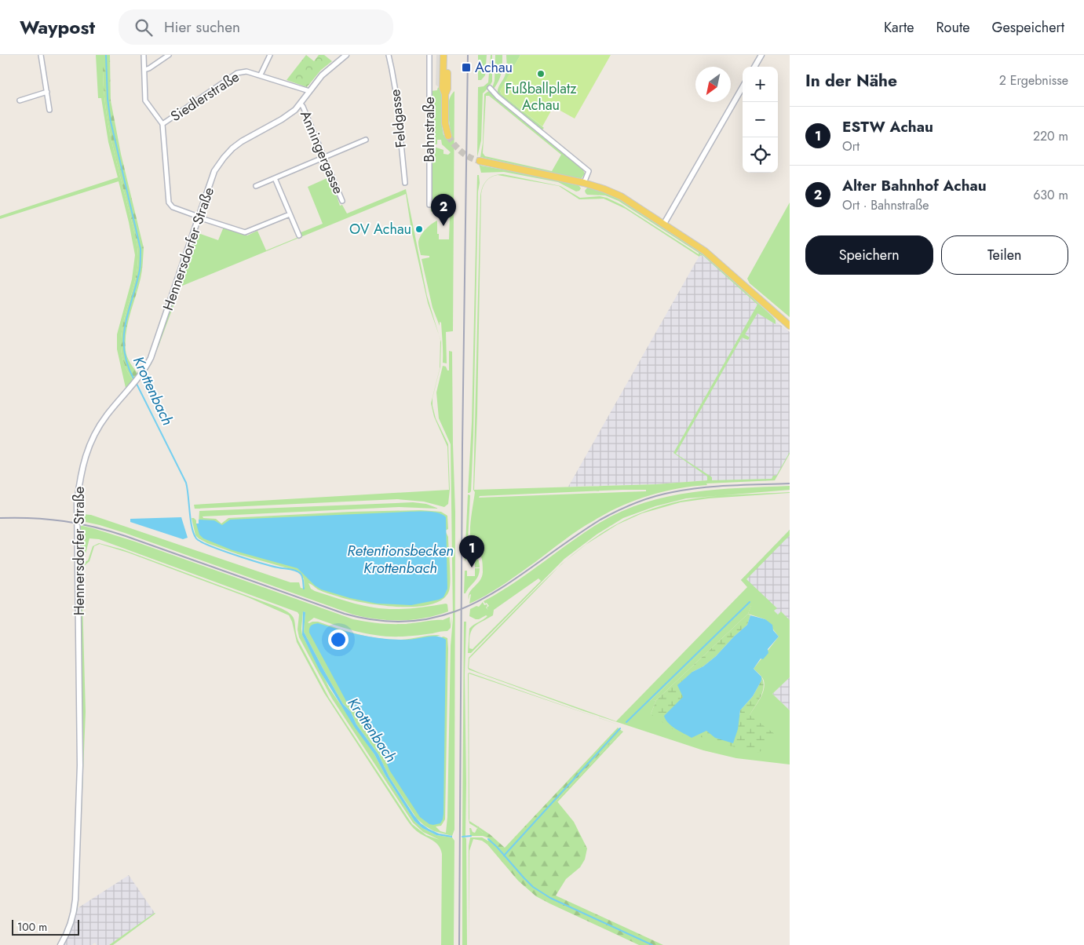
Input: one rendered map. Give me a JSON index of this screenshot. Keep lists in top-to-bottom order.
{
  "streets": {
    "street": [
      "Siedlerstraße",
      "Feldgasse",
      "Bahnstraße",
      "Anningergasse",
      "Hennersdorfer Straße"
    ]
  },
  "crossings": [
    ["Siedlerstraße", "Hennersdorfer Straße"],
    ["Anningergasse", "Hennersdorfer Straße"]
  ],
  "water": ["Krottenbach", "Retentionsbecken Krottenbach"],
  "places": {
    "transit": ["Achau"],
    "other": ["Fußballplatz Achau", "OV Achau"]
  },
  "scale_bar": "100 m",
  "north": "bottom left",
  "page": {
    "header": "Waypost",
    "search": "Hier suchen",
    "nav": ["Karte", "Route", "Gespeichert"],
    "heading": ["In der Nähe", "2 Ergebnisse"],
    "map_buttons": ["+", "−"],
    "list": [
      {
        "mark": "1",
        "name": "ESTW Achau",
        "note": "Ort",
        "value": "220 m"
      },
      {
        "mark": "2",
        "name": "Alter Bahnhof Achau",
        "note": "Ort · Bahnstraße",
        "value": "630 m"
      }
    ],
    "pins": ["2", "1"],
    "buttons": ["Speichern", "Teilen"],
    "scale": "100 m"
  }
}
